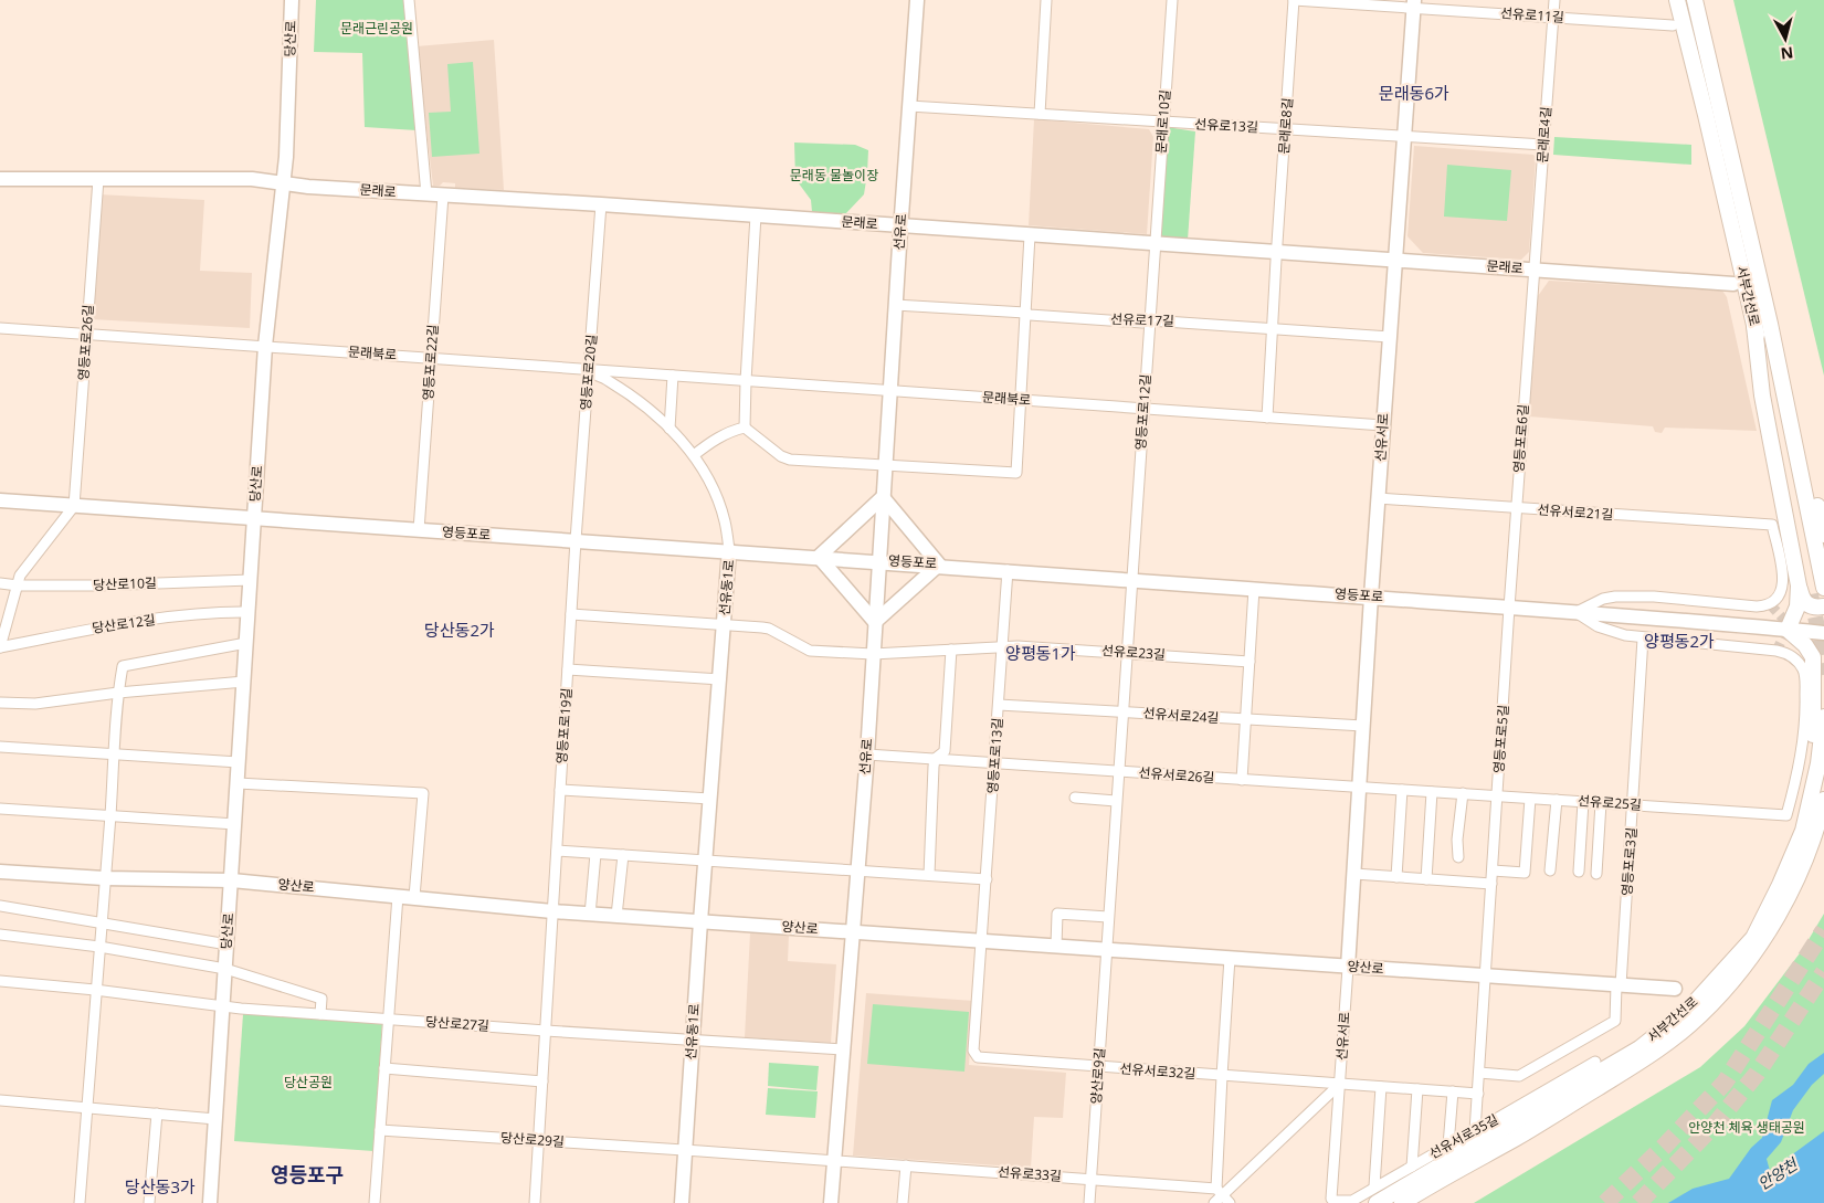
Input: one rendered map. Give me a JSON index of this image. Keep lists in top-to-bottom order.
{
  "streets": {
    "main road": ["서부간선로"],
    "street": [
      "선유로11길",
      "당산로",
      "문래로10길",
      "선유로13길",
      "문래로8길",
      "문래로4길",
      "문래로",
      "선유로",
      "선유로17길",
      "영등포로26길",
      "문래북로",
      "영등포로22길",
      "영등포로20길",
      "영등포로12길",
      "선유서로",
      "영등포로6길",
      "선유서로21길",
      "영등포로",
      "당산로10길",
      "선유동1로",
      "당산로12길",
      "선유로23길",
      "선유서로24길",
      "영등포로19길",
      "영등포로5길",
      "영등포로13길",
      "선유서로26길",
      "선유로25길",
      "영등포로3길",
      "양산로",
      "당산로27길",
      "선유서로32길",
      "양산로9길",
      "선유서로35길",
      "당산로29길",
      "선유로33길"
    ]
  },
  "crossings": [
    ["선유로11길", "문래로8길"],
    ["선유로11길", "문래로4길"],
    ["선유로11길", "선유서로"],
    ["당산로", "문래로"],
    ["당산로", "문래북로"],
    ["당산로", "영등포로"],
    ["당산로", "당산로10길"],
    ["당산로", "당산로12길"],
    ["당산로", "양산로"],
    ["당산로", "당산로27길"],
    ["문래로10길", "선유로13길"],
    ["문래로10길", "문래로"],
    ["문래로10길", "영등포로12길"],
    ["선유로13길", "문래로8길"],
    ["선유로13길", "문래로4길"],
    ["선유로13길", "선유로"],
    ["선유로13길", "선유서로"],
    ["문래로8길", "문래로"],
    ["문래로4길", "문래로"],
    ["문래로4길", "영등포로6길"],
    ["문래로", "선유로"],
    ["문래로", "영등포로26길"],
    ["문래로", "영등포로22길"],
    ["문래로", "영등포로20길"],
    ["문래로", "영등포로12길"],
    ["문래로", "선유서로"],
    ["문래로", "영등포로6길"],
    ["선유로", "선유로17길"],
    ["선유로", "문래북로"],
    ["선유로", "영등포로"],
    ["선유로", "선유로23길"],
    ["선유로", "양산로"],
    ["선유로", "선유로33길"],
    ["선유로17길", "영등포로12길"],
    ["선유로17길", "선유서로"],
    ["영등포로26길", "문래북로"],
    ["영등포로26길", "영등포로"],
    ["문래북로", "영등포로22길"],
    ["문래북로", "영등포로20길"],
    ["문래북로", "영등포로12길"],
    ["문래북로", "선유서로"],
    ["영등포로22길", "영등포로"],
    ["영등포로20길", "영등포로"],
    ["영등포로20길", "영등포로19길"],
    ["영등포로12길", "영등포로"],
    ["영등포로12길", "선유로23길"],
    ["영등포로12길", "선유서로24길"],
    ["영등포로12길", "선유서로26길"],
    ["영등포로12길", "양산로9길"],
    ["선유서로", "선유서로21길"],
    ["선유서로", "영등포로"],
    ["선유서로", "선유서로24길"],
    ["선유서로", "선유서로26길"],
    ["선유서로", "선유로25길"],
    ["선유서로", "양산로"],
    ["선유서로", "선유서로32길"],
    ["선유서로", "선유서로35길"],
    ["영등포로6길", "선유서로21길"],
    ["영등포로6길", "영등포로"],
    ["영등포로6길", "영등포로5길"],
    ["선유서로21길", "영등포로"],
    ["영등포로", "선유동1로"],
    ["영등포로", "영등포로19길"],
    ["영등포로", "영등포로5길"],
    ["영등포로", "영등포로13길"],
    ["선유동1로", "선유로23길"],
    ["선유동1로", "영등포로19길"],
    ["선유동1로", "양산로"],
    ["선유동1로", "당산로27길"],
    ["선유동1로", "당산로29길"],
    ["선유로23길", "영등포로13길"],
    ["선유서로24길", "영등포로13길"],
    ["영등포로19길", "양산로"],
    ["영등포로19길", "당산로27길"],
    ["영등포로19길", "당산로29길"],
    ["영등포로5길", "선유로25길"],
    ["영등포로5길", "영등포로3길"],
    ["영등포로5길", "양산로"],
    ["영등포로5길", "선유서로32길"],
    ["영등포로5길", "선유서로35길"],
    ["영등포로13길", "선유서로26길"],
    ["영등포로13길", "양산로"],
    ["영등포로13길", "선유서로32길"],
    ["선유서로26길", "선유로25길"],
    ["선유서로26길", "양산로9길"],
    ["선유로25길", "영등포로3길"],
    ["영등포로3길", "양산로"],
    ["양산로", "선유서로32길"],
    ["양산로", "양산로9길"],
    ["선유서로32길", "양산로9길"],
    ["양산로9길", "선유로33길"]
  ],
  "districts": [
    "문래동6가",
    "당산동2가",
    "양평동2가",
    "양평동1가",
    "영등포구",
    "당산동3가"
  ],
  "water": ["안양천"],
  "parks": [
    "문래근린공원",
    "문래동 물놀이장",
    "당산공원",
    "안양천 체육 생태공원"
  ],
  "north": "bottom"
}
